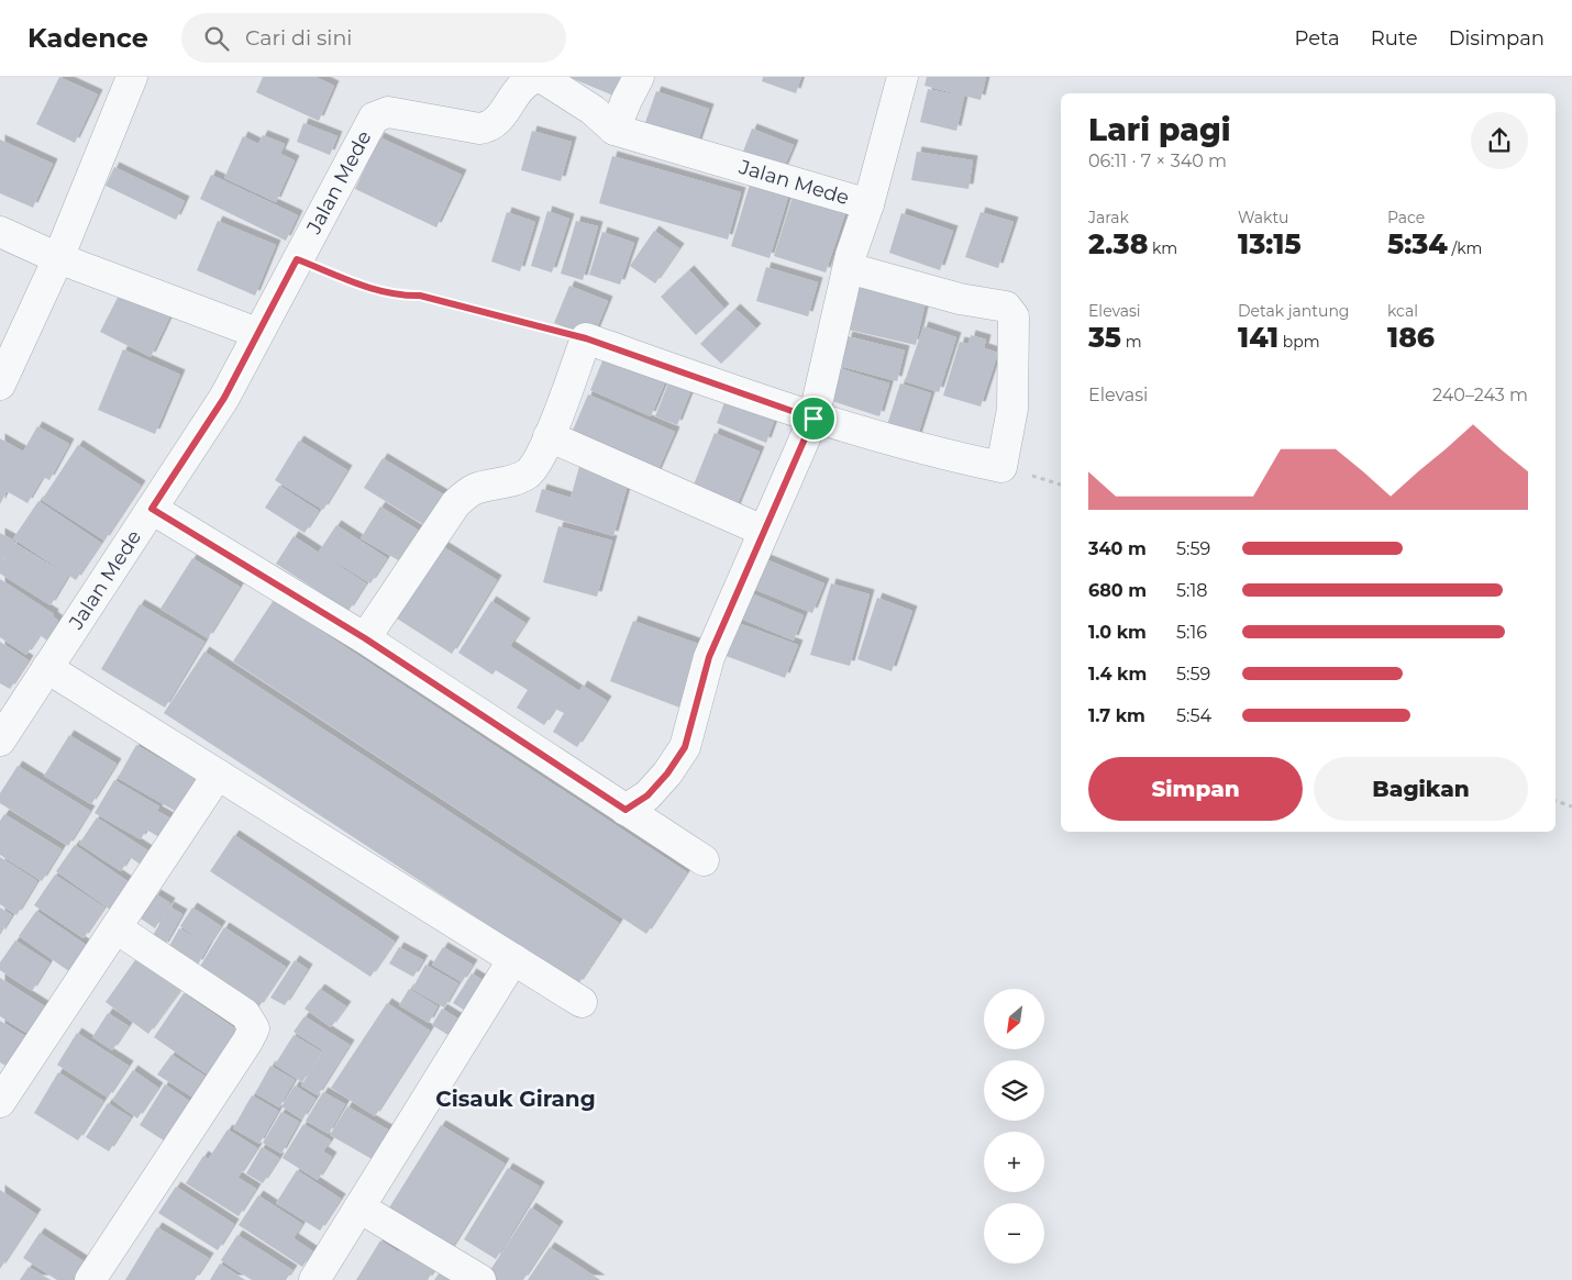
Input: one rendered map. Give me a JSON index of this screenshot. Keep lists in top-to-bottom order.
{
  "streets": {
    "street": ["Jalan Mede"]
  },
  "districts": ["Cisauk Girang"],
  "north": "bottom left",
  "page": {
    "header": "Kadence",
    "search": "Cari di sini",
    "nav": ["Peta", "Rute", "Disimpan"],
    "heading": ["Lari pagi", "06:11 · 7 × 340 m"],
    "stats": [
      ["Jarak", "2.38 km"],
      ["Waktu", "13:15"],
      ["Pace", "5:34 /km"],
      ["Elevasi", "35 m"],
      ["Detak jantung", "141 bpm"],
      ["kcal", "186"]
    ],
    "chart": ["Elevasi", "240–243 m"],
    "list": [
      {
        "name": "340 m",
        "note": "5:59"
      },
      {
        "name": "680 m",
        "note": "5:18"
      },
      {
        "name": "1.0 km",
        "note": "5:16"
      },
      {
        "name": "1.4 km",
        "note": "5:59"
      },
      {
        "name": "1.7 km",
        "note": "5:54"
      }
    ],
    "buttons": ["Simpan", "Bagikan"],
    "map_buttons": ["+", "−"]
  }
}
